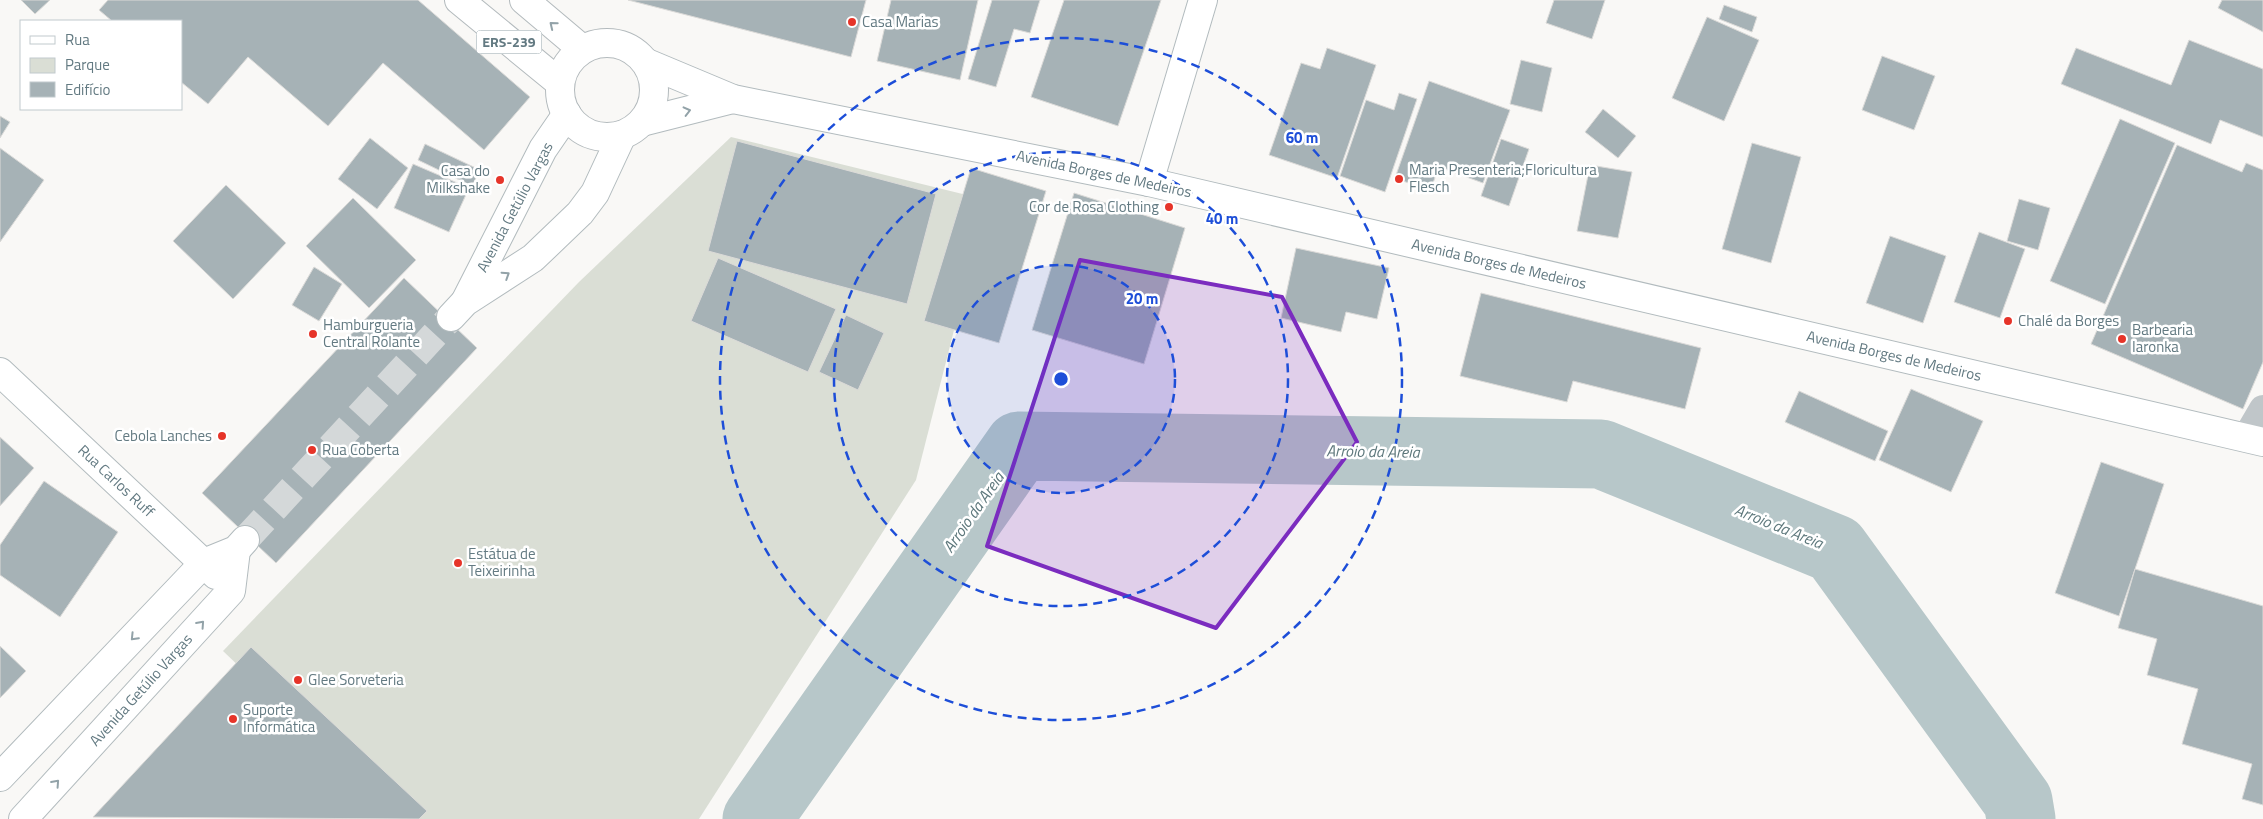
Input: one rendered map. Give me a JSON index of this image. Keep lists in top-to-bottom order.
{
  "streets": {
    "main road": [
      "ERS-239",
      "Avenida Borges de Medeiros",
      "Avenida Getúlio Vargas",
      "Rua Carlos Ruff"
    ]
  },
  "crossings": [
    ["ERS-239", "Avenida Getúlio Vargas"],
    ["Avenida Getúlio Vargas", "Rua Carlos Ruff"]
  ],
  "water": ["Arroio da Areia"],
  "places": [
    "Casa Marias",
    "Maria Presenteria;Floricultura Flesch",
    "Casa do Milkshake",
    "Cor de Rosa Clothing",
    "Chalé da Borges",
    "Hamburgueria Central Rolante",
    "Barbearia Iaronka",
    "Cebola Lanches",
    "Rua Coberta",
    "Estátua de Teixeirinha",
    "Glee Sorveteria",
    "Suporte Informática"
  ],
  "legend": ["Rua", "Parque", "Edifício"],
  "rings": ["60 m", "40 m", "20 m"]
}
